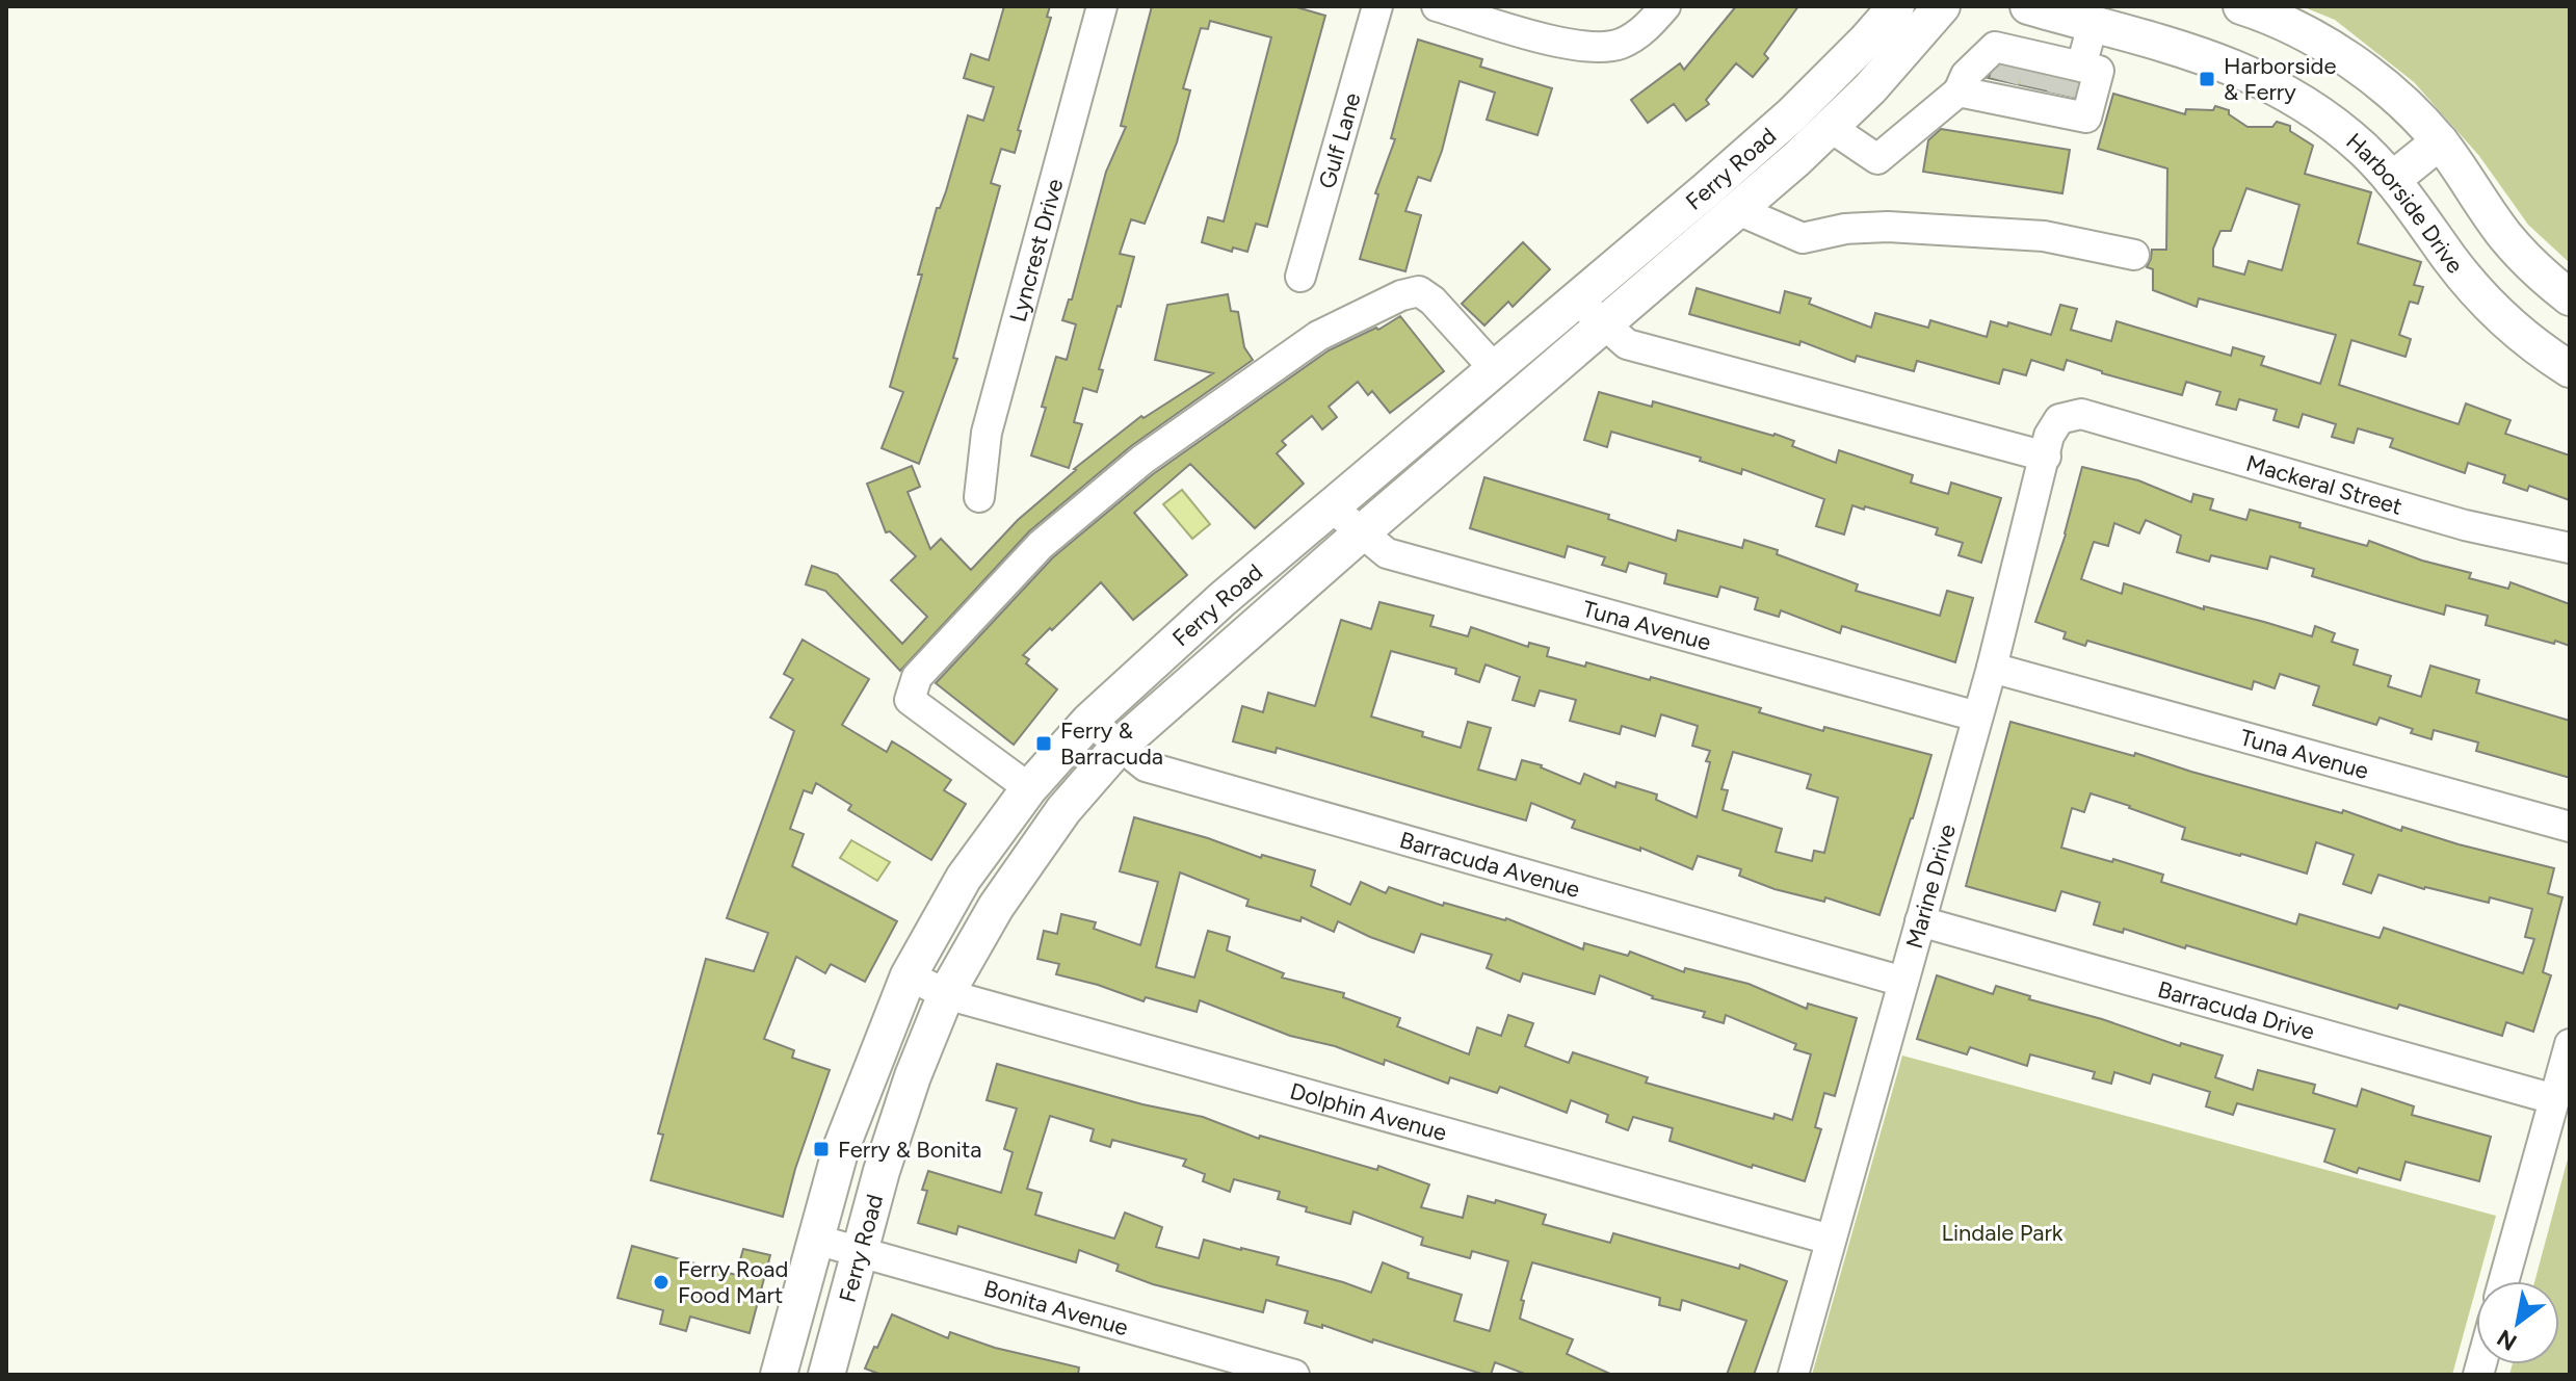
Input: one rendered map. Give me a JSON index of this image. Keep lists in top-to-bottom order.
{
  "streets": {
    "main road": ["Ferry Road", "Harborside Drive"],
    "street": [
      "Gulf Lane",
      "Lyncrest Drive",
      "Mackeral Street",
      "Tuna Avenue",
      "Barracuda Avenue",
      "Marine Drive",
      "Barracuda Drive",
      "Dolphin Avenue",
      "Bonita Avenue"
    ]
  },
  "crossings": [
    ["Ferry Road", "Tuna Avenue"],
    ["Ferry Road", "Barracuda Avenue"],
    ["Ferry Road", "Dolphin Avenue"],
    ["Ferry Road", "Bonita Avenue"],
    ["Mackeral Street", "Marine Drive"],
    ["Tuna Avenue", "Marine Drive"],
    ["Barracuda Avenue", "Marine Drive"],
    ["Marine Drive", "Barracuda Drive"],
    ["Marine Drive", "Dolphin Avenue"]
  ],
  "parks": ["Lindale Park"],
  "places": {
    "transit": ["Harborside & Ferry", "Ferry & Barracuda", "Ferry & Bonita"],
    "other": ["Ferry Road Food Mart"]
  },
  "north": "bottom left"
}
